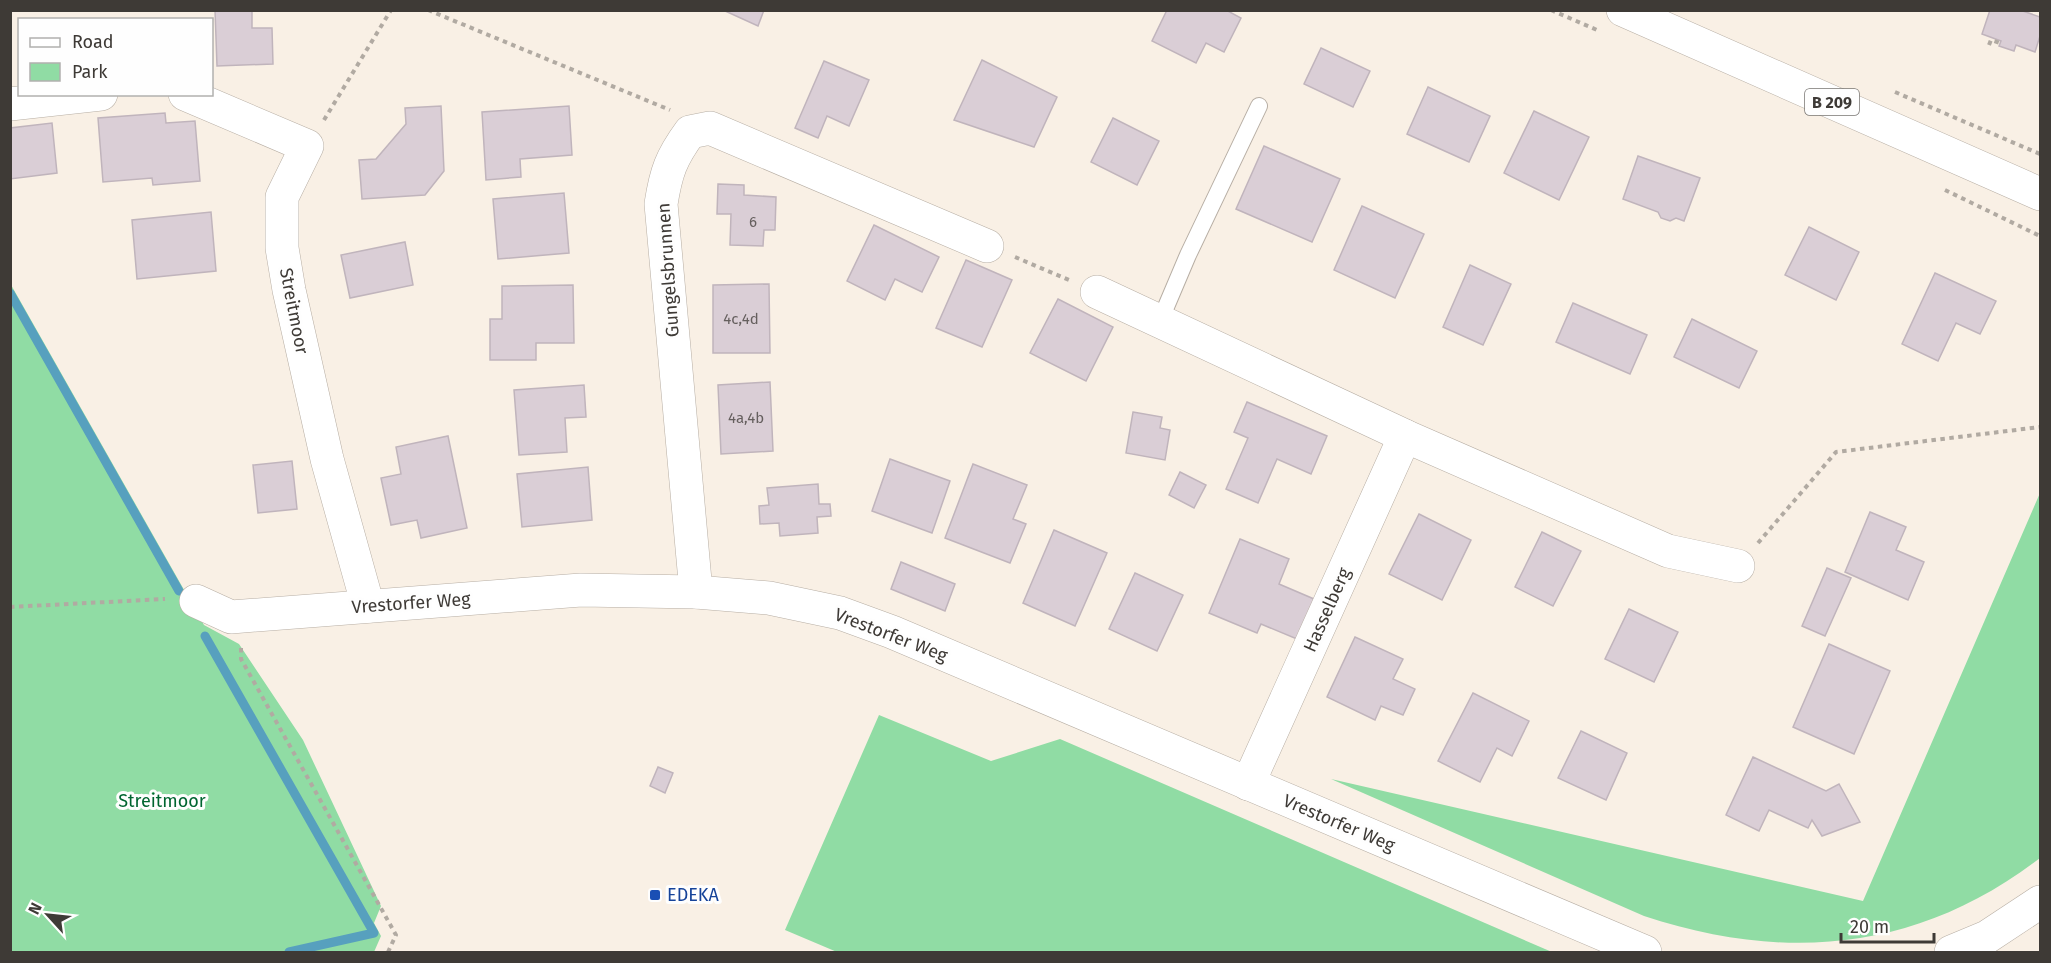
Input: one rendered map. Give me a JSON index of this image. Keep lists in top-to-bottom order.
{
  "streets": {
    "street": [
      "B 209",
      "Gungelsbrunnen",
      "Streitmoor",
      "Vrestorfer Weg",
      "Hasselberg"
    ]
  },
  "crossings": [
    ["Gungelsbrunnen", "Vrestorfer Weg"],
    ["Streitmoor", "Vrestorfer Weg"],
    ["Vrestorfer Weg", "Hasselberg"]
  ],
  "parks": ["Streitmoor"],
  "places": {
    "transit": ["EDEKA"]
  },
  "house_numbers": ["6", "4c,4d", "4a,4b"],
  "legend": ["Road", "Park"],
  "scale_bar": "20 m",
  "north": "top left"
}
